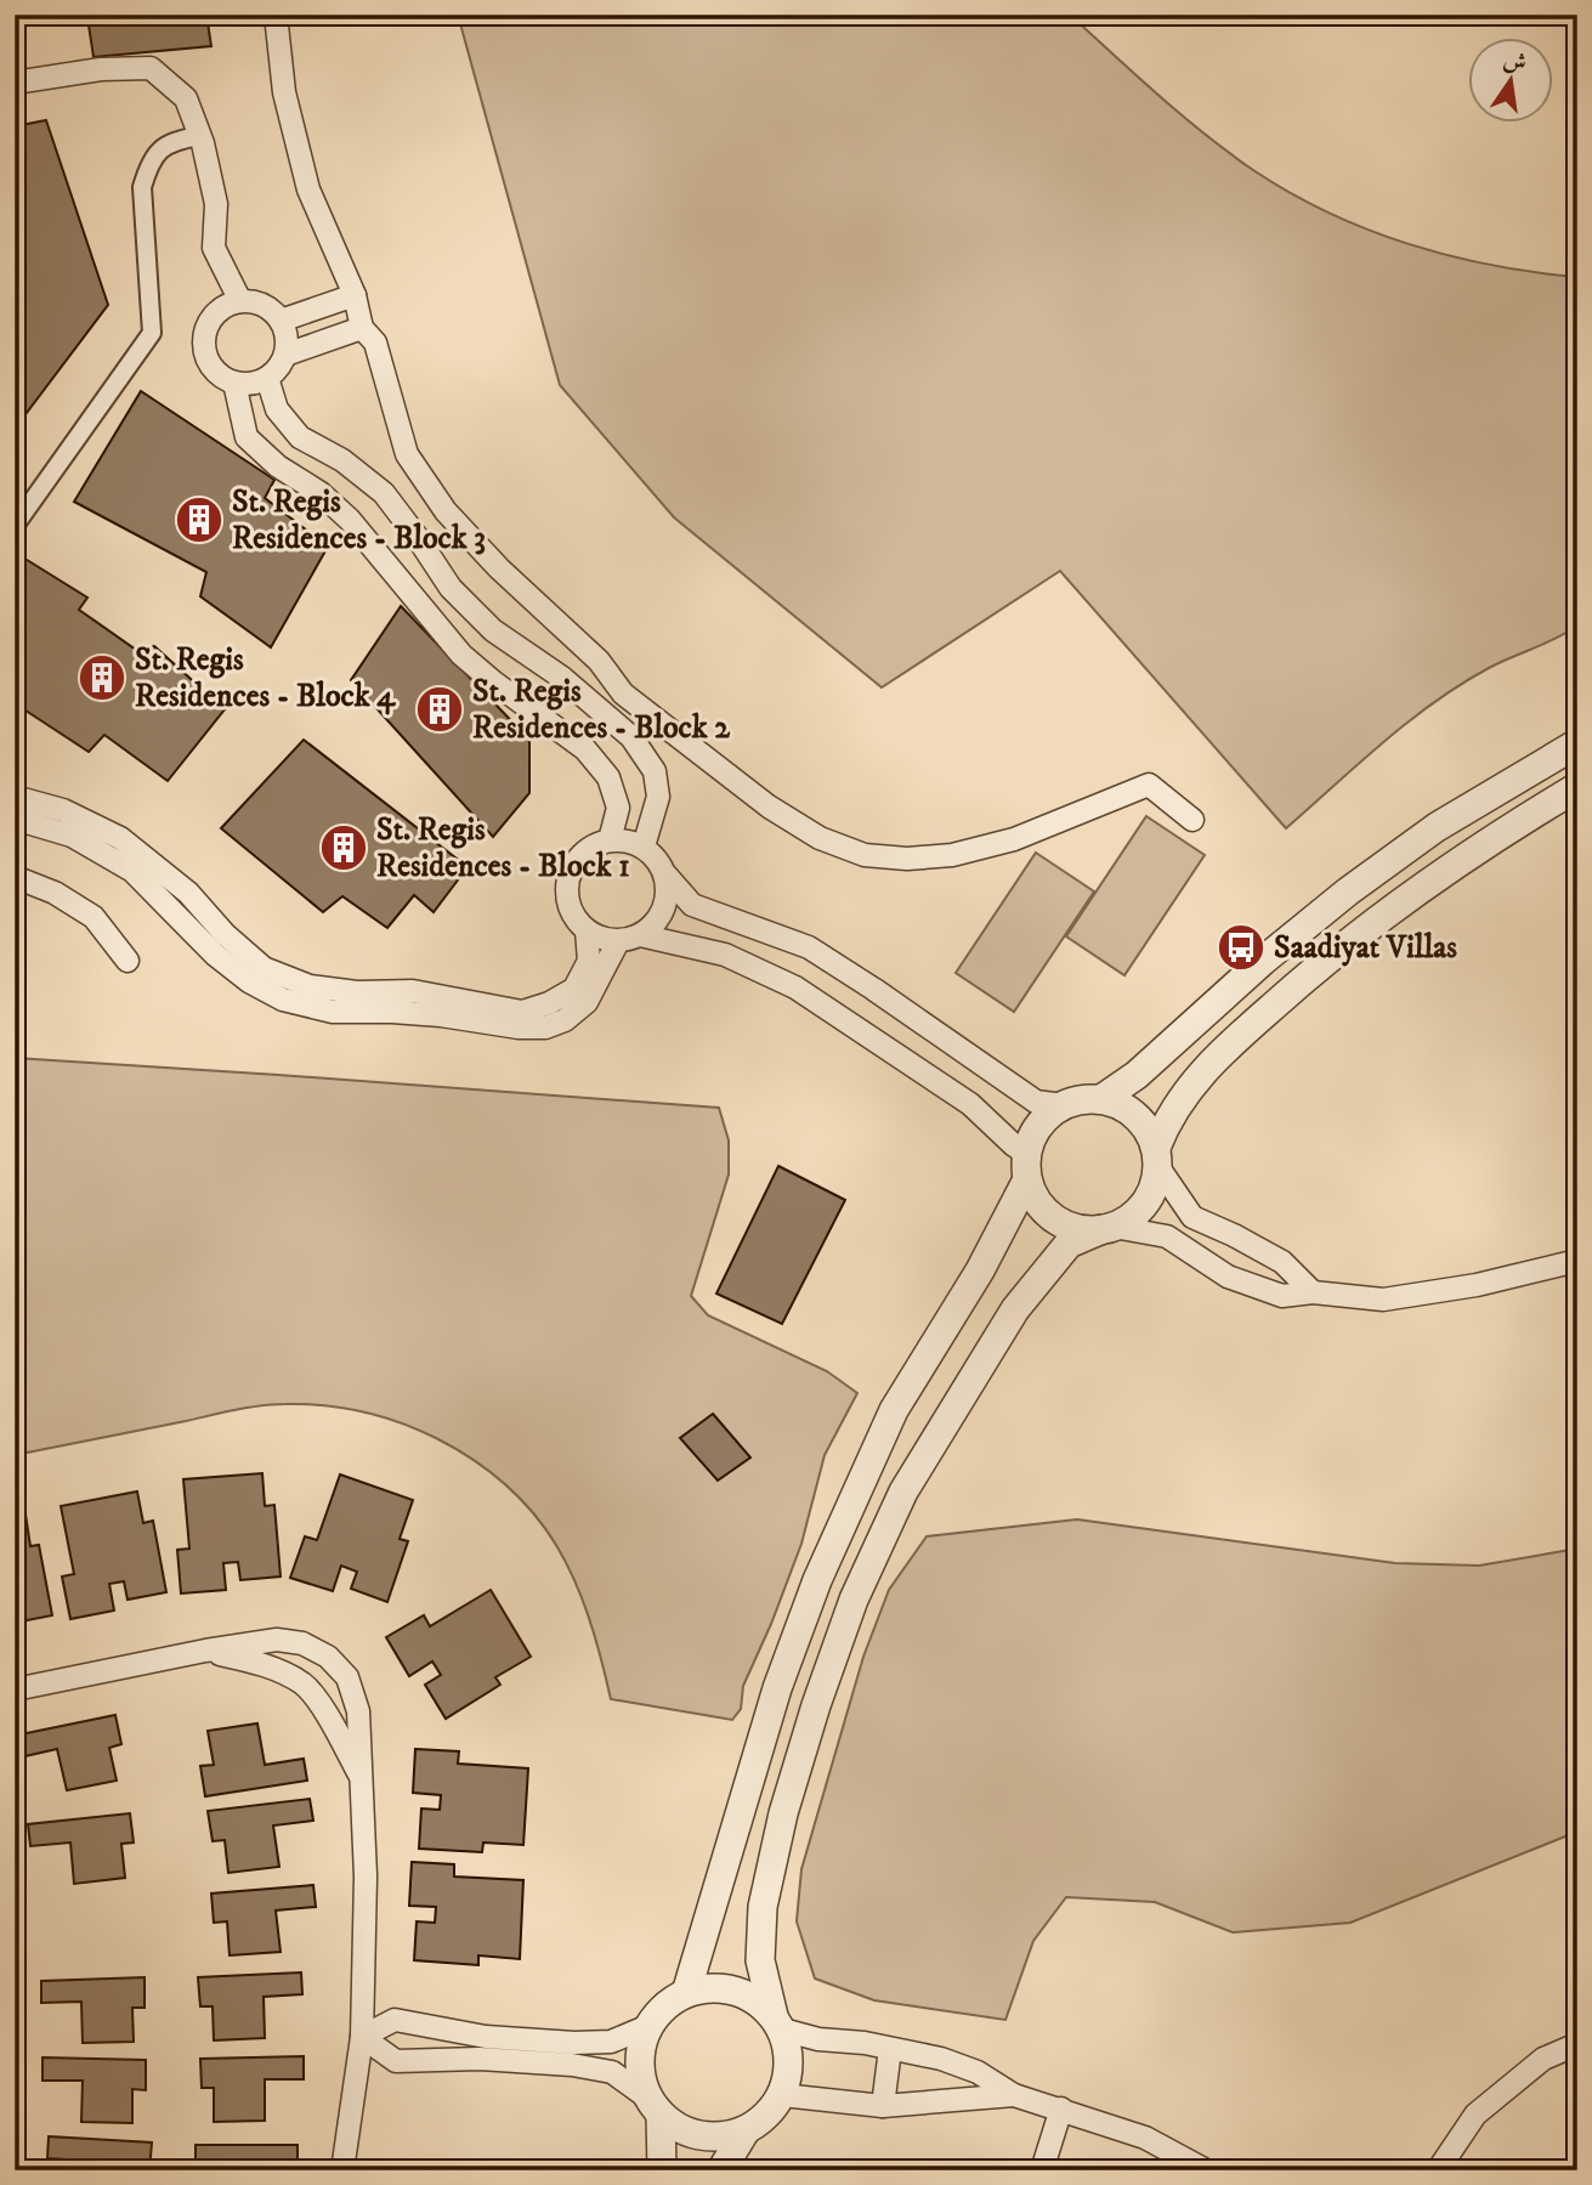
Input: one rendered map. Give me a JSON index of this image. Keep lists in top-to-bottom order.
{
  "places": {
    "building": [
      "St. Regis Residences - Block 3",
      "St. Regis Residences - Block 4",
      "St. Regis Residences - Block 2",
      "St. Regis Residences - Block 1"
    ],
    "bus stop": ["Saadiyat Villas"]
  },
  "north": "top"
}
